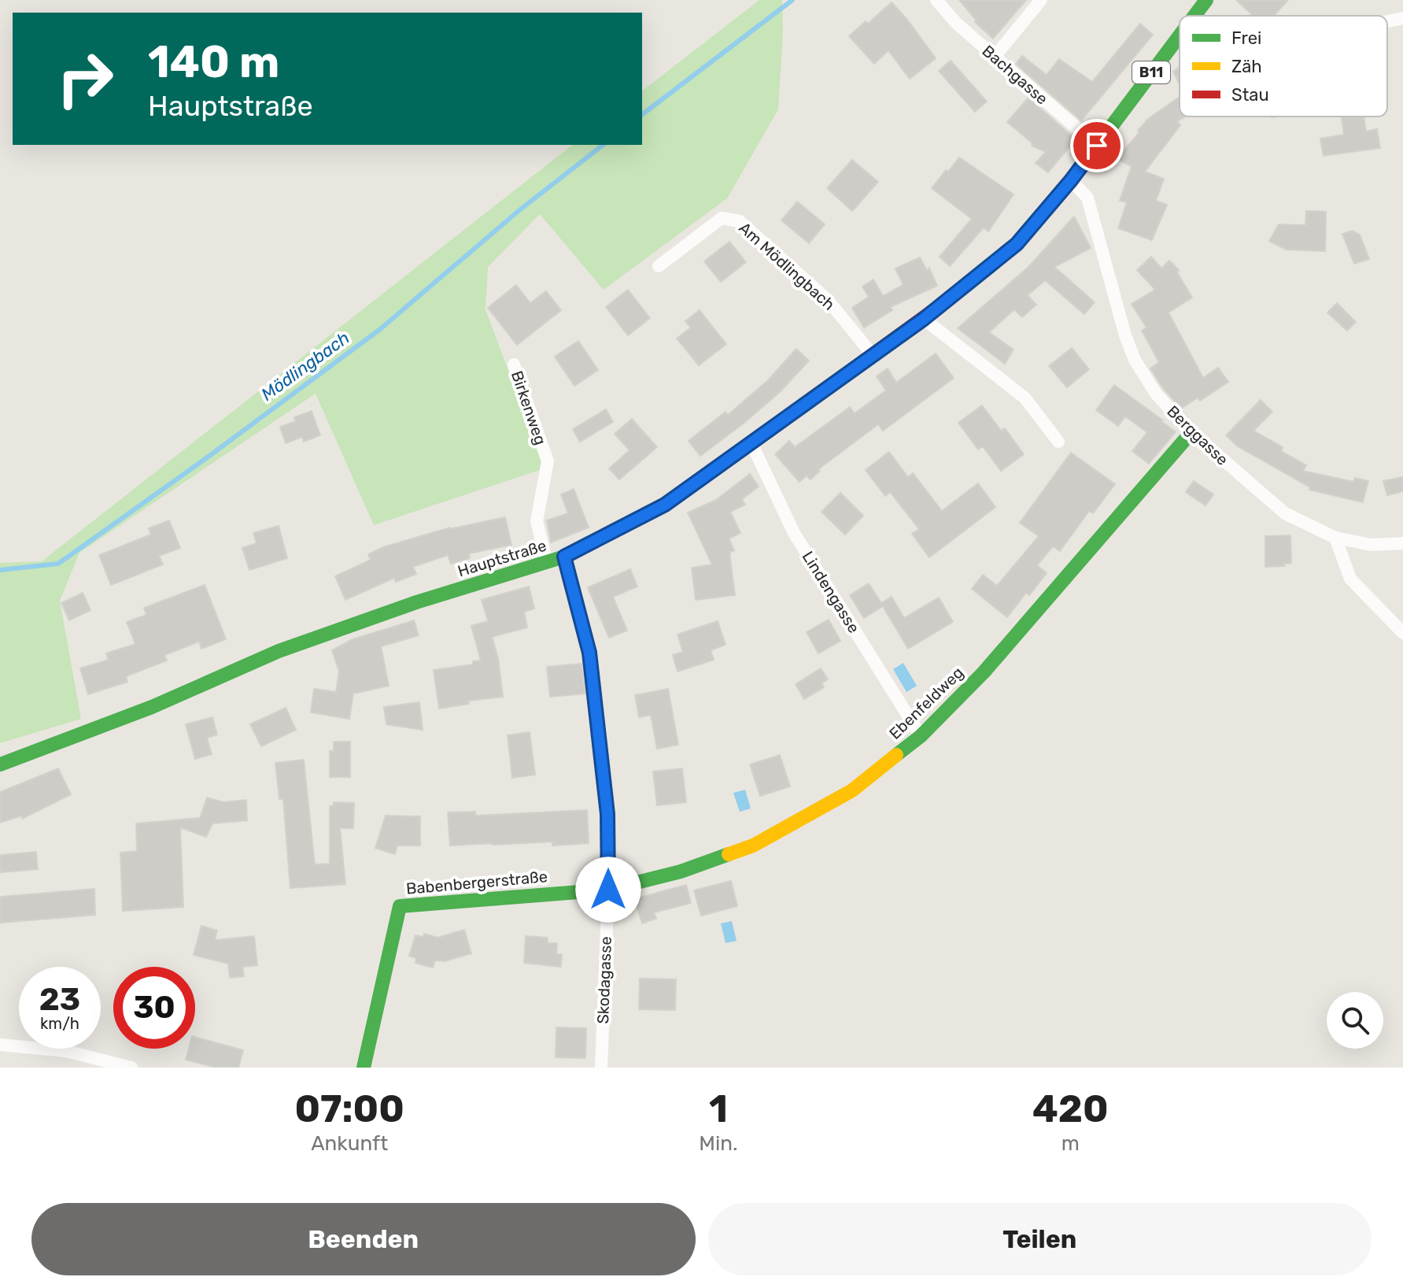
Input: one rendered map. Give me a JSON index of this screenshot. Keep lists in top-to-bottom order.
{
  "streets": {
    "main road": [
      "B11",
      "Hauptstraße",
      "Ebenfeldweg",
      "Babenbergerstraße"
    ],
    "street": [
      "Bachgasse",
      "Am Mödlingbach",
      "Birkenweg",
      "Berggasse",
      "Lindengasse",
      "Skodagasse"
    ]
  },
  "crossings": [
    ["Bachgasse", "Hauptstraße"],
    ["Am Mödlingbach", "Hauptstraße"],
    ["Birkenweg", "Hauptstraße"],
    ["Berggasse", "Hauptstraße"],
    ["Berggasse", "Ebenfeldweg"],
    ["Hauptstraße", "Lindengasse"],
    ["Hauptstraße", "Skodagasse"],
    ["Lindengasse", "Ebenfeldweg"],
    ["Ebenfeldweg", "Babenbergerstraße"],
    ["Ebenfeldweg", "Skodagasse"],
    ["Babenbergerstraße", "Skodagasse"]
  ],
  "water": ["Mödlingbach"],
  "legend": ["Frei", "Zäh", "Stau"],
  "page": {
    "turn": ["140 m", "Hauptstraße"],
    "speed": "23 km/h",
    "limit": "30",
    "eta": [
      "07:00",
      "Ankunft",
      "1",
      "Min.",
      "420",
      "m"
    ],
    "buttons": ["Beenden", "Teilen"]
  }
}
